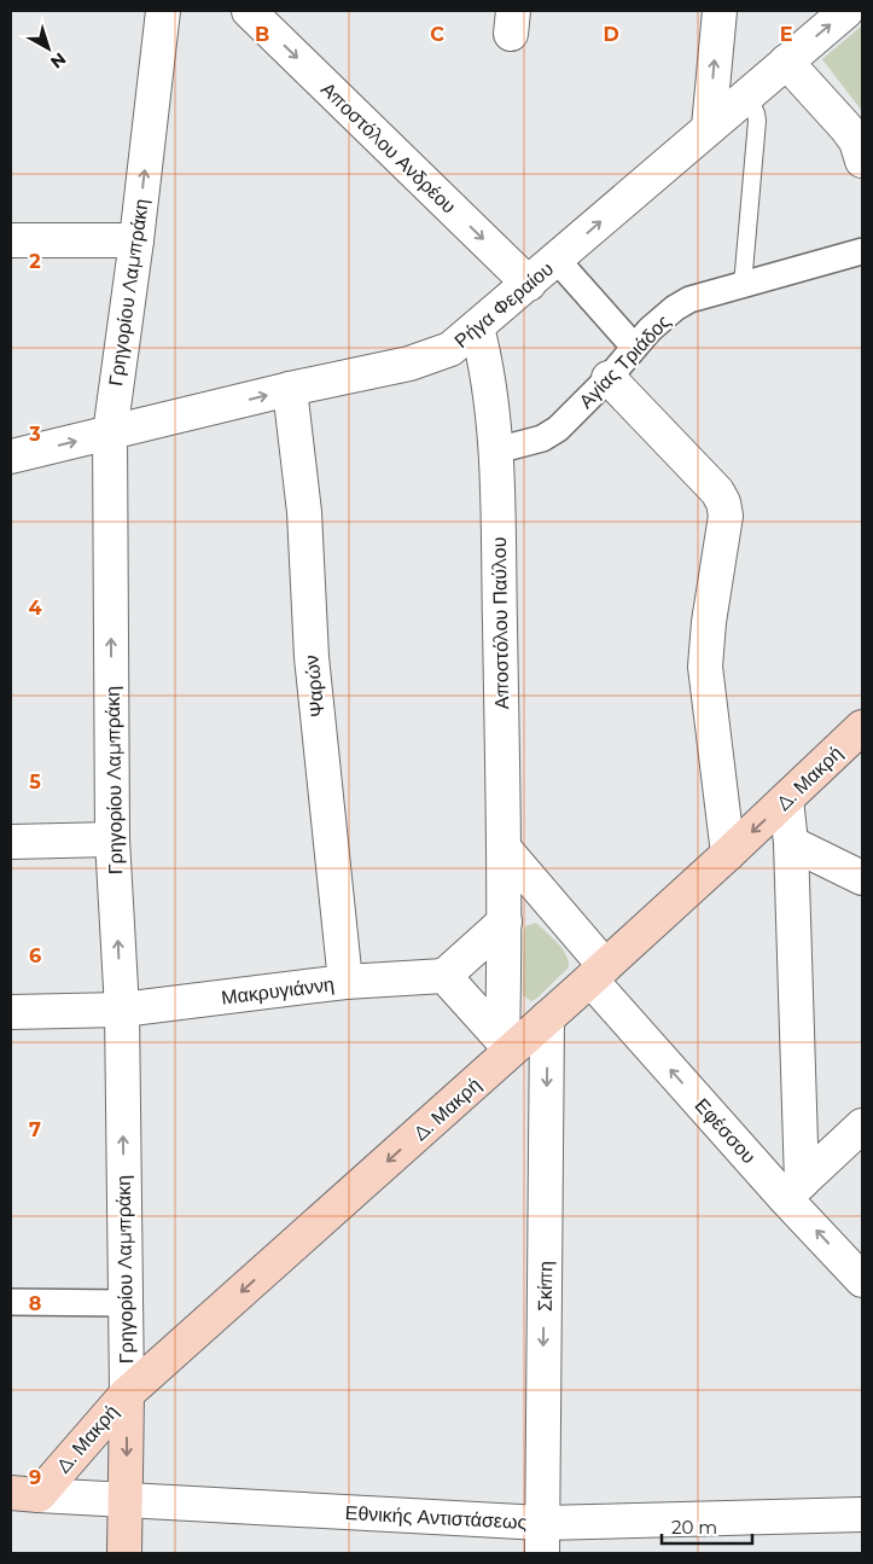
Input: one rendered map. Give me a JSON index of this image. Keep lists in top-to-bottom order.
{
  "streets": {
    "main road": ["Γρηγορίου Λαμπράκη", "Δ. Μακρή"],
    "street": [
      "Αποστόλου Ανδρέου",
      "Ρήγα Φεραίου",
      "Αγίας Τριάδος",
      "Αποστόλου Παύλου",
      "Ψαρών",
      "Μακρυγιάννη",
      "Εφέσσου",
      "Σκίπη",
      "Εθνικής Αντιστάσεως"
    ]
  },
  "crossings": [
    ["Αποστόλου Ανδρέου", "Ρήγα Φεραίου"],
    ["Γρηγορίου Λαμπράκη", "Ρήγα Φεραίου"],
    ["Γρηγορίου Λαμπράκη", "Δ. Μακρή"],
    ["Γρηγορίου Λαμπράκη", "Μακρυγιάννη"],
    ["Γρηγορίου Λαμπράκη", "Εθνικής Αντιστάσεως"],
    ["Ρήγα Φεραίου", "Αποστόλου Παύλου"],
    ["Ρήγα Φεραίου", "Ψαρών"],
    ["Αγίας Τριάδος", "Αποστόλου Παύλου"],
    ["Αποστόλου Παύλου", "Δ. Μακρή"],
    ["Αποστόλου Παύλου", "Εφέσσου"],
    ["Ψαρών", "Μακρυγιάννη"],
    ["Δ. Μακρή", "Εφέσσου"],
    ["Δ. Μακρή", "Σκίπη"],
    ["Δ. Μακρή", "Εθνικής Αντιστάσεως"],
    ["Σκίπη", "Εθνικής Αντιστάσεως"]
  ],
  "one_way": [
    "Αποστόλου Ανδρέου",
    "Γρηγορίου Λαμπράκη",
    "Ρήγα Φεραίου",
    "Δ. Μακρή",
    "Εφέσσου"
  ],
  "scale_bar": "20 m",
  "north": "bottom right",
  "grid": {
    "columns": [
      "B",
      "C",
      "D",
      "E"
    ],
    "rows": [
      "2",
      "3",
      "4",
      "5",
      "6",
      "7",
      "8",
      "9"
    ]
  }
}
